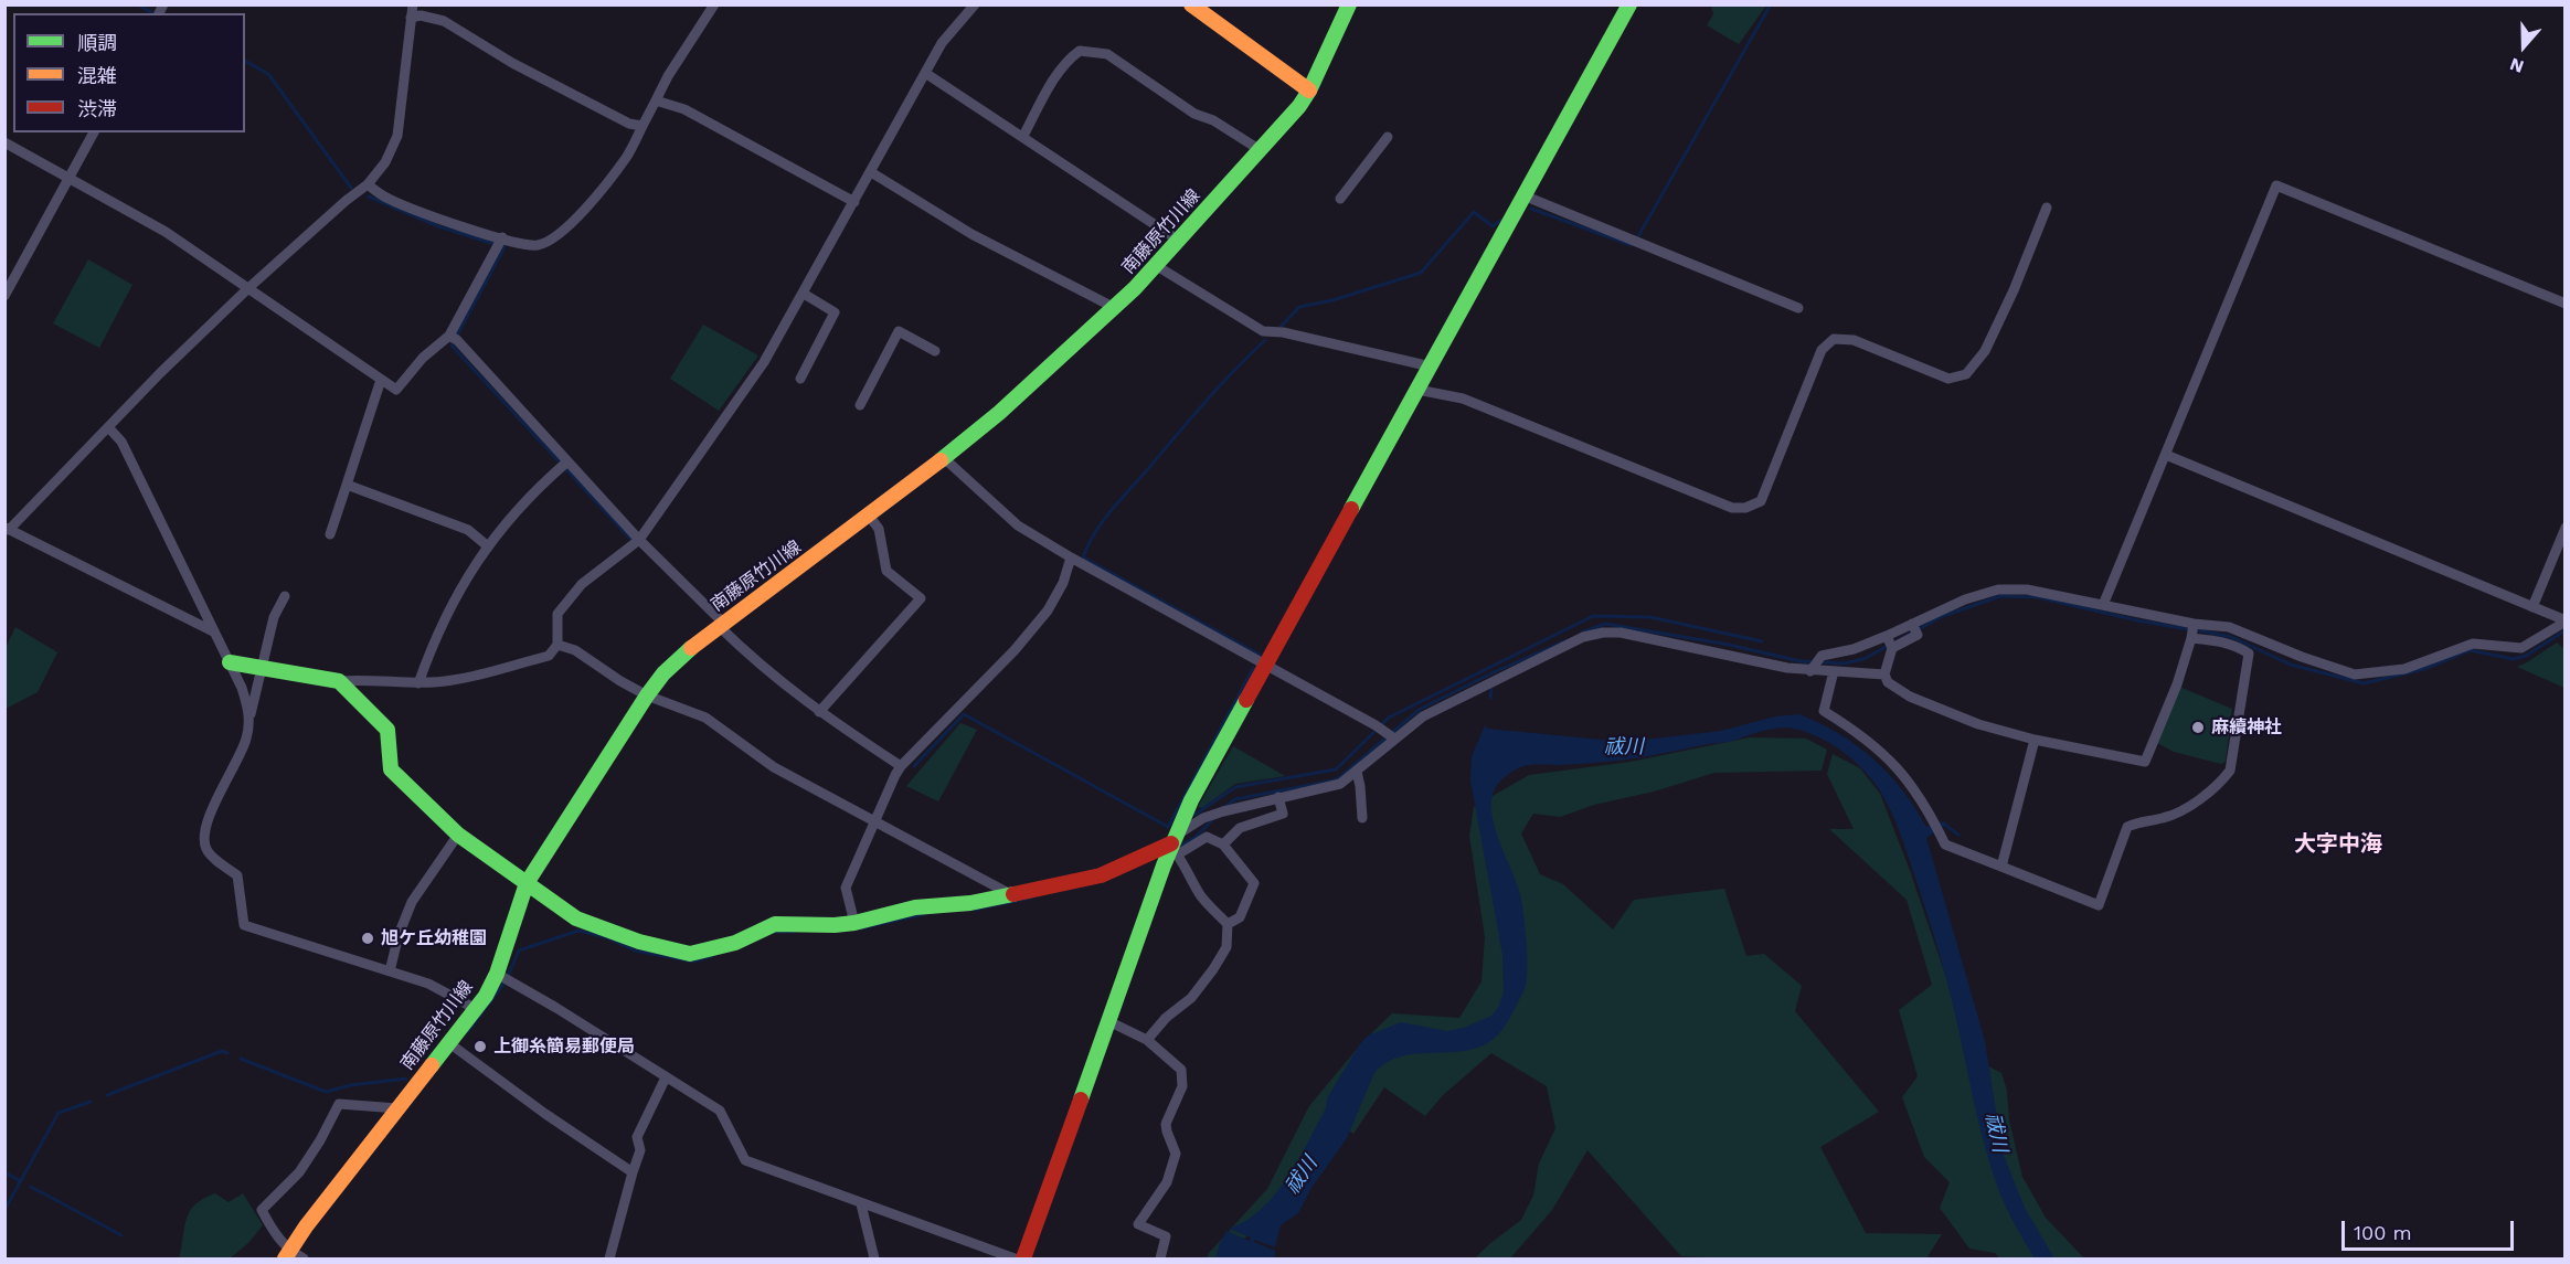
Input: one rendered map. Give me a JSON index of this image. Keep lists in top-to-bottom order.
{
  "streets": {
    "street": ["南藤原竹川線"]
  },
  "districts": ["大字中海"],
  "water": ["祓川"],
  "places": ["麻續神社", "旭ケ丘幼稚園", "上御糸簡易郵便局"],
  "legend": ["順調", "混雑", "渋滞"],
  "scale_bar": "100 m",
  "north": "bottom"
}
